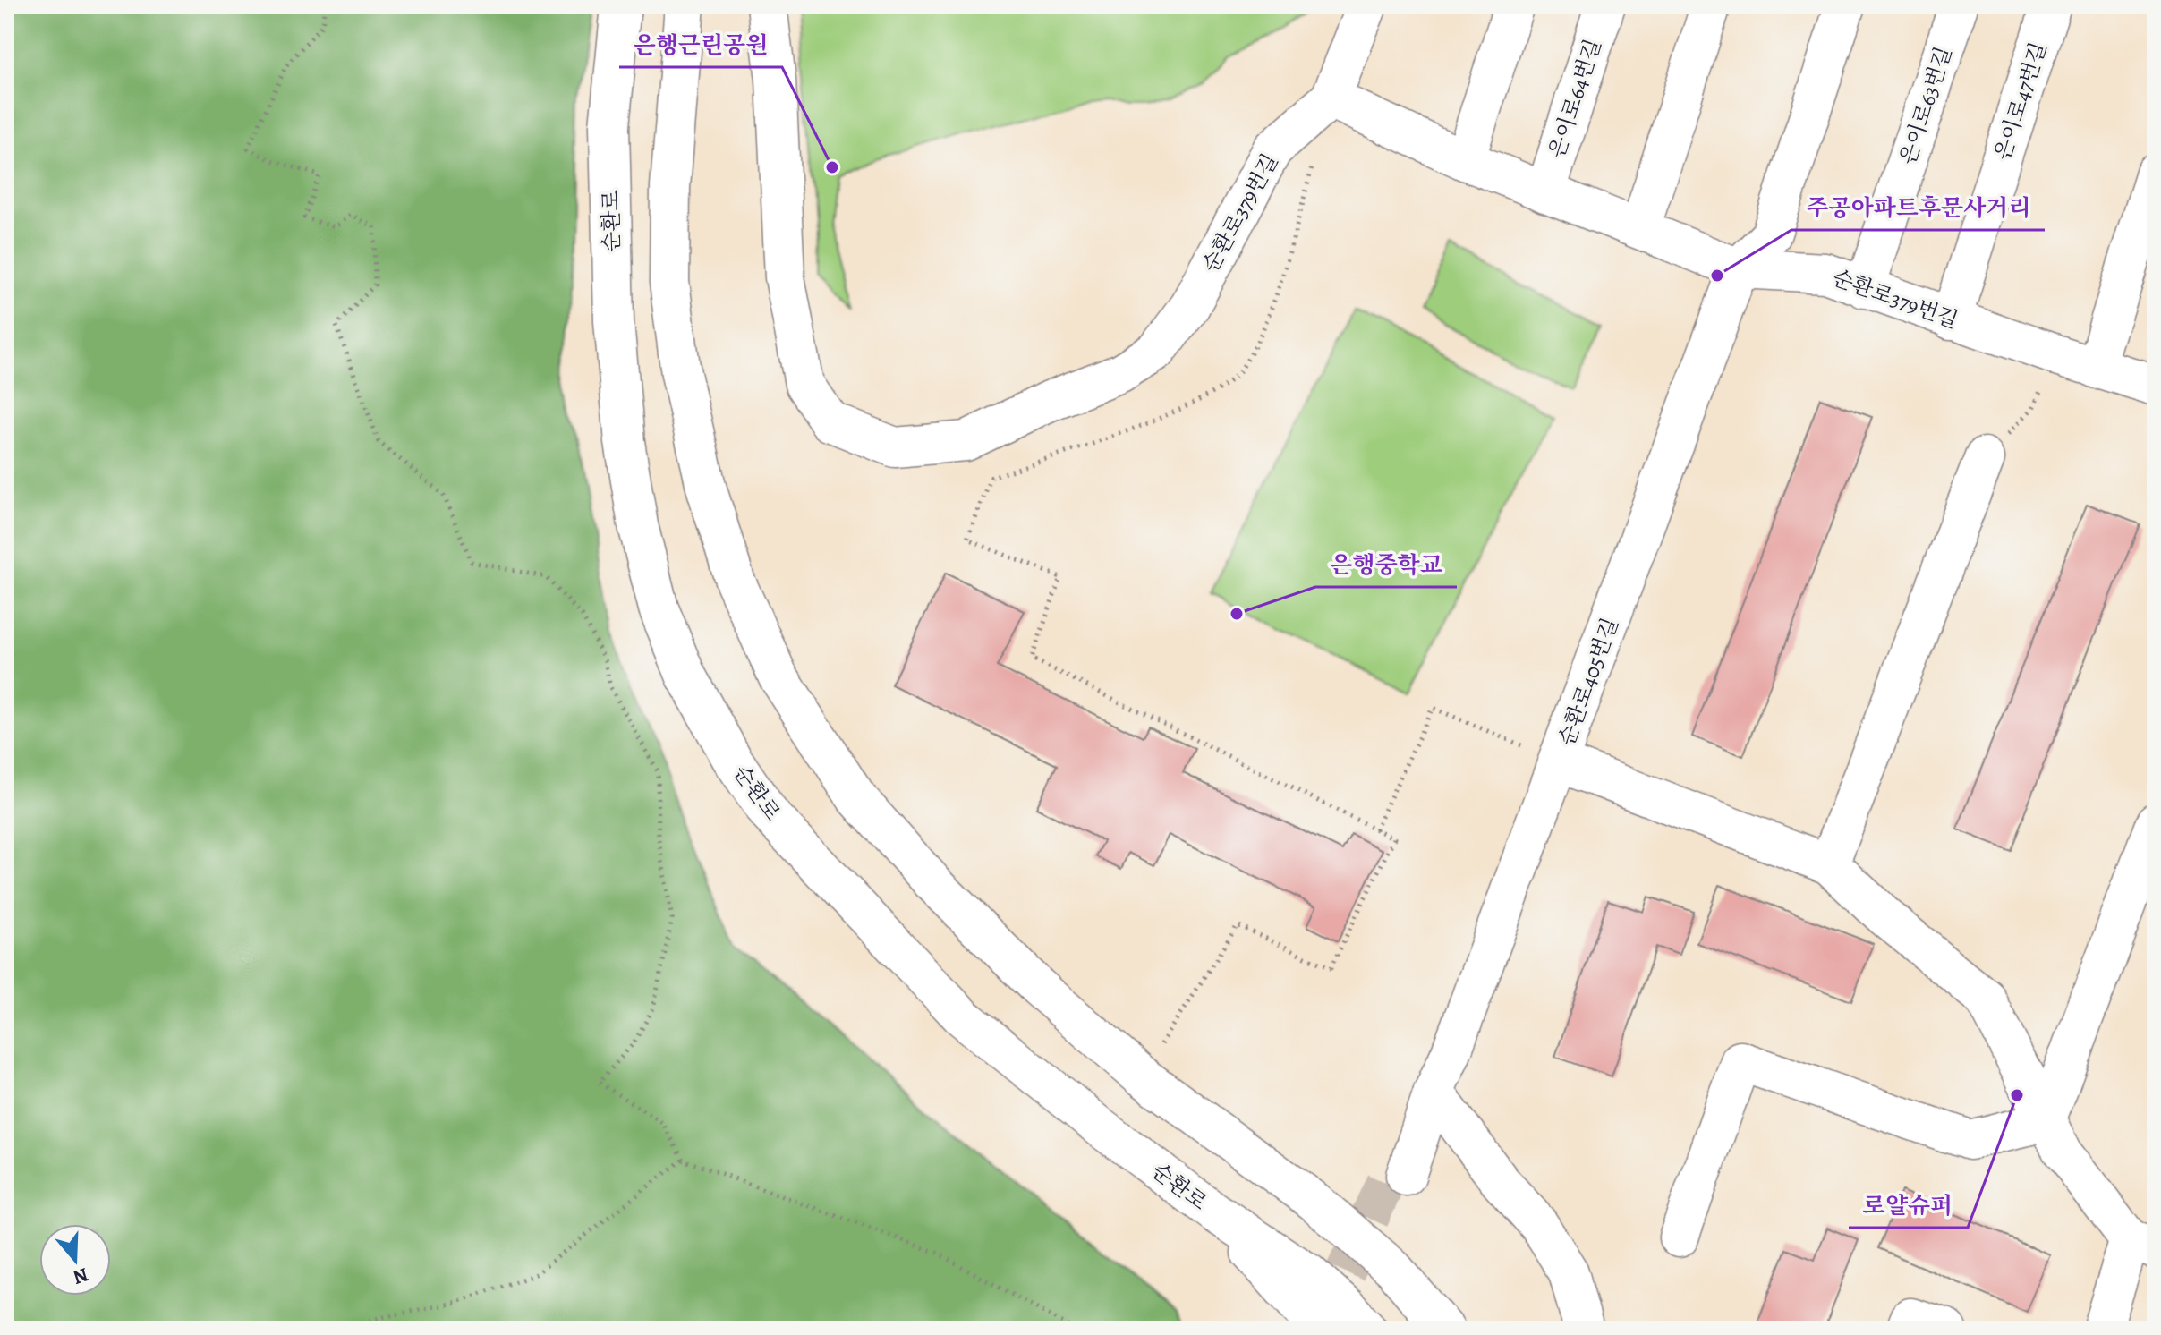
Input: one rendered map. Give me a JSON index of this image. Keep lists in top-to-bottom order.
{
  "streets": {
    "street": [
      "은이로64번길",
      "은이로47번길",
      "은이로63번길",
      "순환로379번길",
      "순환로",
      "순환로405번길"
    ]
  },
  "crossings": [
    ["은이로64번길", "순환로379번길"],
    ["은이로47번길", "순환로379번길"],
    ["은이로63번길", "순환로379번길"],
    ["순환로379번길", "순환로405번길"]
  ],
  "places": [
    "은행근린공원",
    "주공아파트후문사거리",
    "은행중학교",
    "로얄슈퍼"
  ],
  "north": "bottom"
}
